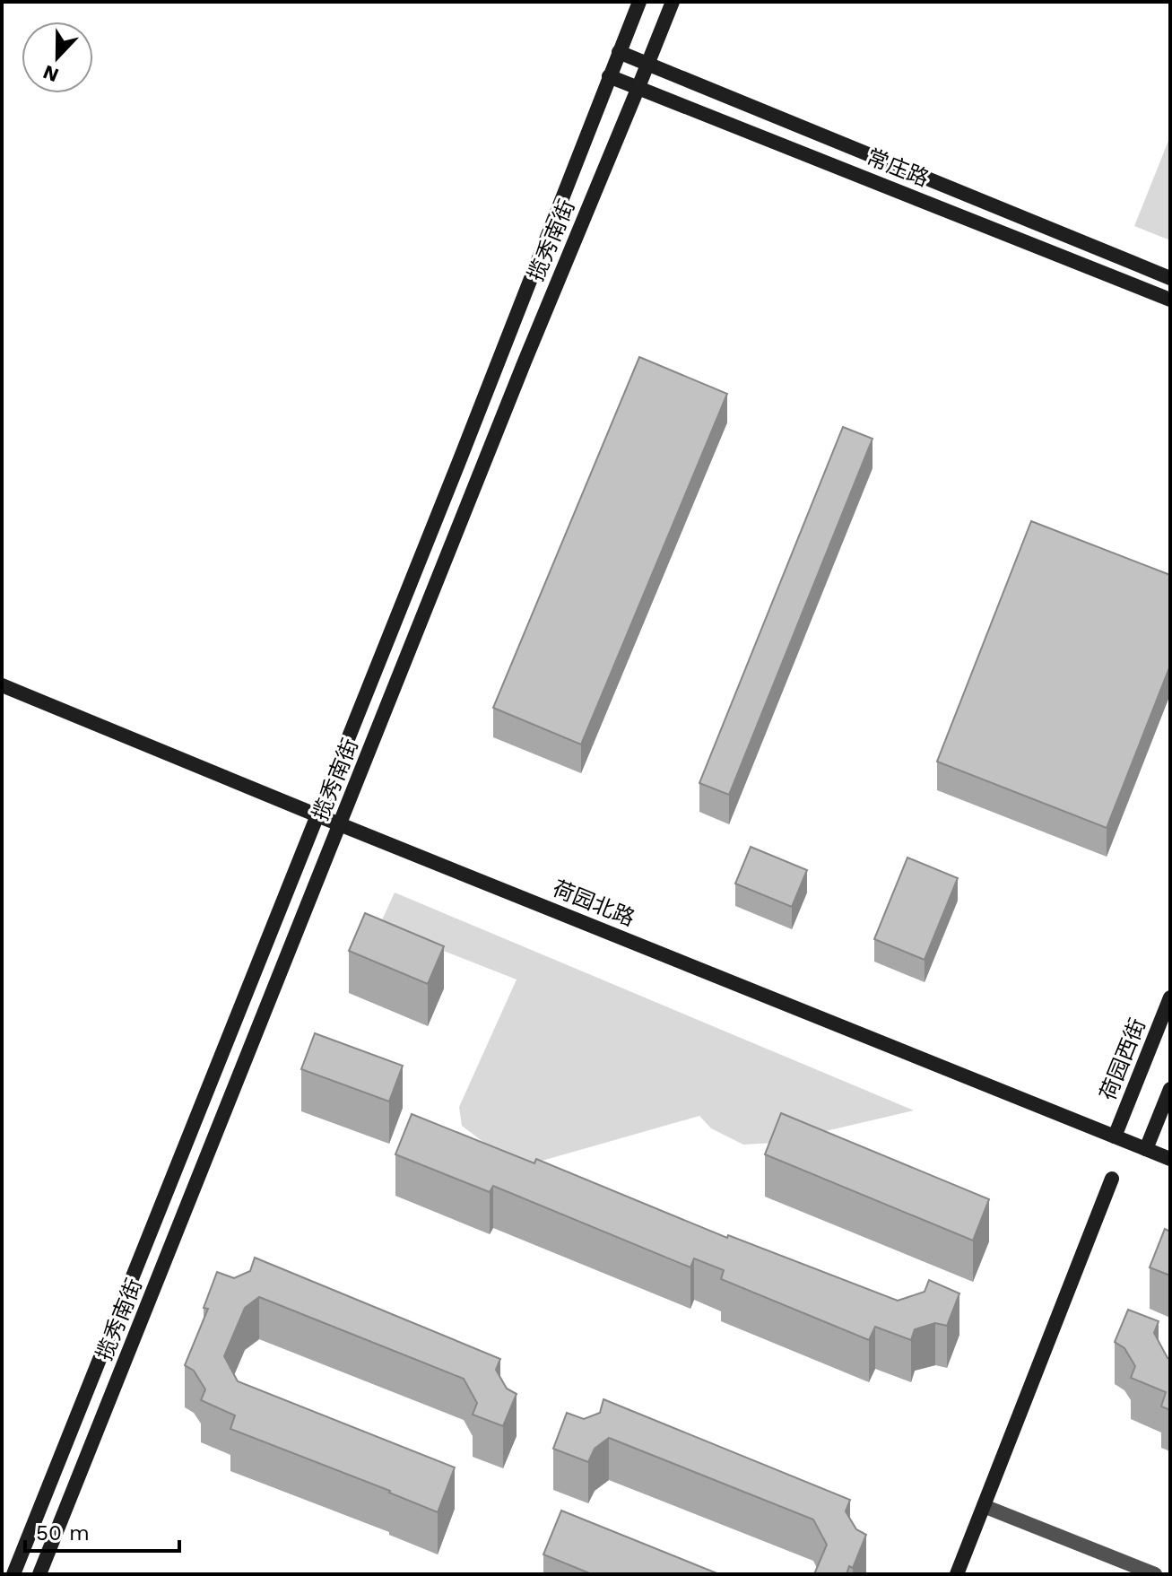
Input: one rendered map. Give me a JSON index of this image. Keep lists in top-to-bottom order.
{
  "streets": {
    "main road": [
      "常庄路",
      "揽秀南街",
      "荷园北路",
      "荷园西街"
    ]
  },
  "crossings": [
    ["常庄路", "揽秀南街"],
    ["揽秀南街", "荷园北路"],
    ["荷园北路", "荷园西街"]
  ],
  "scale_bar": "50 m",
  "north": "bottom"
}
